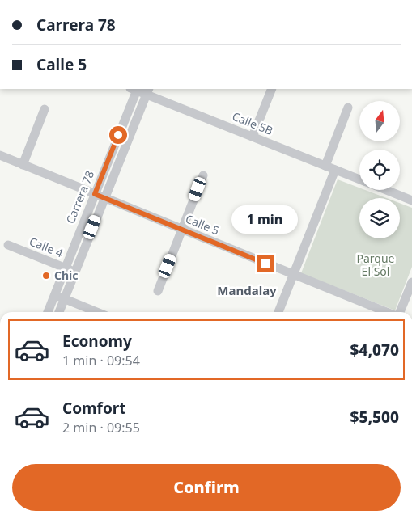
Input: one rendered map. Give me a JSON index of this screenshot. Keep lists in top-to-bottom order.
{
  "streets": {
    "street": [
      "Calle 5B",
      "Carrera 78",
      "Calle 5",
      "Calle 4"
    ]
  },
  "crossings": [
    ["Calle 5B", "Carrera 78"],
    ["Carrera 78", "Calle 5"],
    ["Carrera 78", "Calle 4"]
  ],
  "districts": ["Mandalay"],
  "parks": ["Parque El Sol"],
  "places": ["Chic"],
  "north": "top",
  "page": {
    "banner": ["Carrera 78", "Calle 5"],
    "bubble": "1 min",
    "list": [
      {
        "name": "Economy",
        "note": "1 min · 09:54",
        "value": "$4,070"
      },
      {
        "name": "Comfort",
        "note": "2 min · 09:55",
        "value": "$5,500"
      }
    ],
    "buttons": "Confirm"
  }
}
